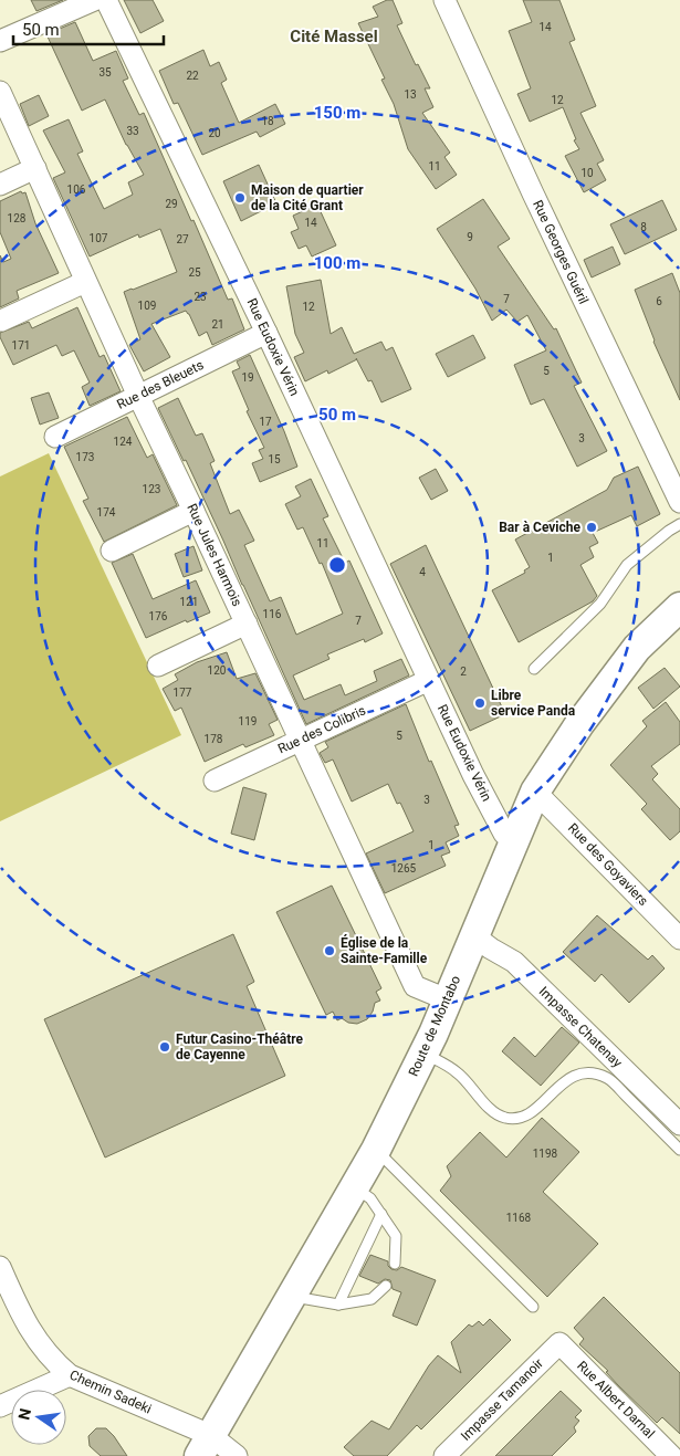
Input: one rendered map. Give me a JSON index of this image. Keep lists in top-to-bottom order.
{
  "streets": {
    "main road": ["Route de Montabo"],
    "street": [
      "Rue Georges Guéril",
      "Rue Eudoxie Vérin",
      "Rue des Bleuets",
      "Rue Jules Harmois",
      "Rue des Colibris",
      "Rue des Goyaviers",
      "Impasse Chatenay",
      "Chemin Sadeki",
      "Impasse Tamanoir",
      "Rue Albert Darnal"
    ]
  },
  "crossings": [
    ["Rue Eudoxie Vérin", "Rue des Bleuets"],
    ["Rue Eudoxie Vérin", "Rue des Colibris"],
    ["Rue Eudoxie Vérin", "Route de Montabo"],
    ["Rue des Bleuets", "Rue Jules Harmois"],
    ["Rue Jules Harmois", "Rue des Colibris"],
    ["Rue Jules Harmois", "Route de Montabo"],
    ["Rue des Goyaviers", "Route de Montabo"],
    ["Route de Montabo", "Impasse Chatenay"],
    ["Route de Montabo", "Chemin Sadeki"],
    ["Impasse Tamanoir", "Rue Albert Darnal"]
  ],
  "districts": ["Cité Massel"],
  "places": [
    "Maison de quartier de la Cité Grant",
    "Bar à Ceviche",
    "Libre service Panda",
    "Église de la Sainte-Famille",
    "Futur Casino-Théâtre de Cayenne"
  ],
  "house_numbers": [
    "14",
    "35",
    "22",
    "13",
    "12",
    "18",
    "33",
    "20",
    "11",
    "10",
    "106",
    "29",
    "128",
    "14",
    "8",
    "9",
    "107",
    "27",
    "25",
    "23",
    "7",
    "6",
    "109",
    "12",
    "21",
    "171",
    "5",
    "19",
    "17",
    "3",
    "124",
    "173",
    "15",
    "123",
    "174",
    "11",
    "1",
    "4",
    "121",
    "116",
    "176",
    "7",
    "120",
    "2",
    "177",
    "119",
    "5",
    "178",
    "3",
    "1",
    "1265",
    "1198",
    "1168"
  ],
  "scale_bar": "50 m",
  "north": "left",
  "rings": ["150 m", "100 m", "50 m"]
}
